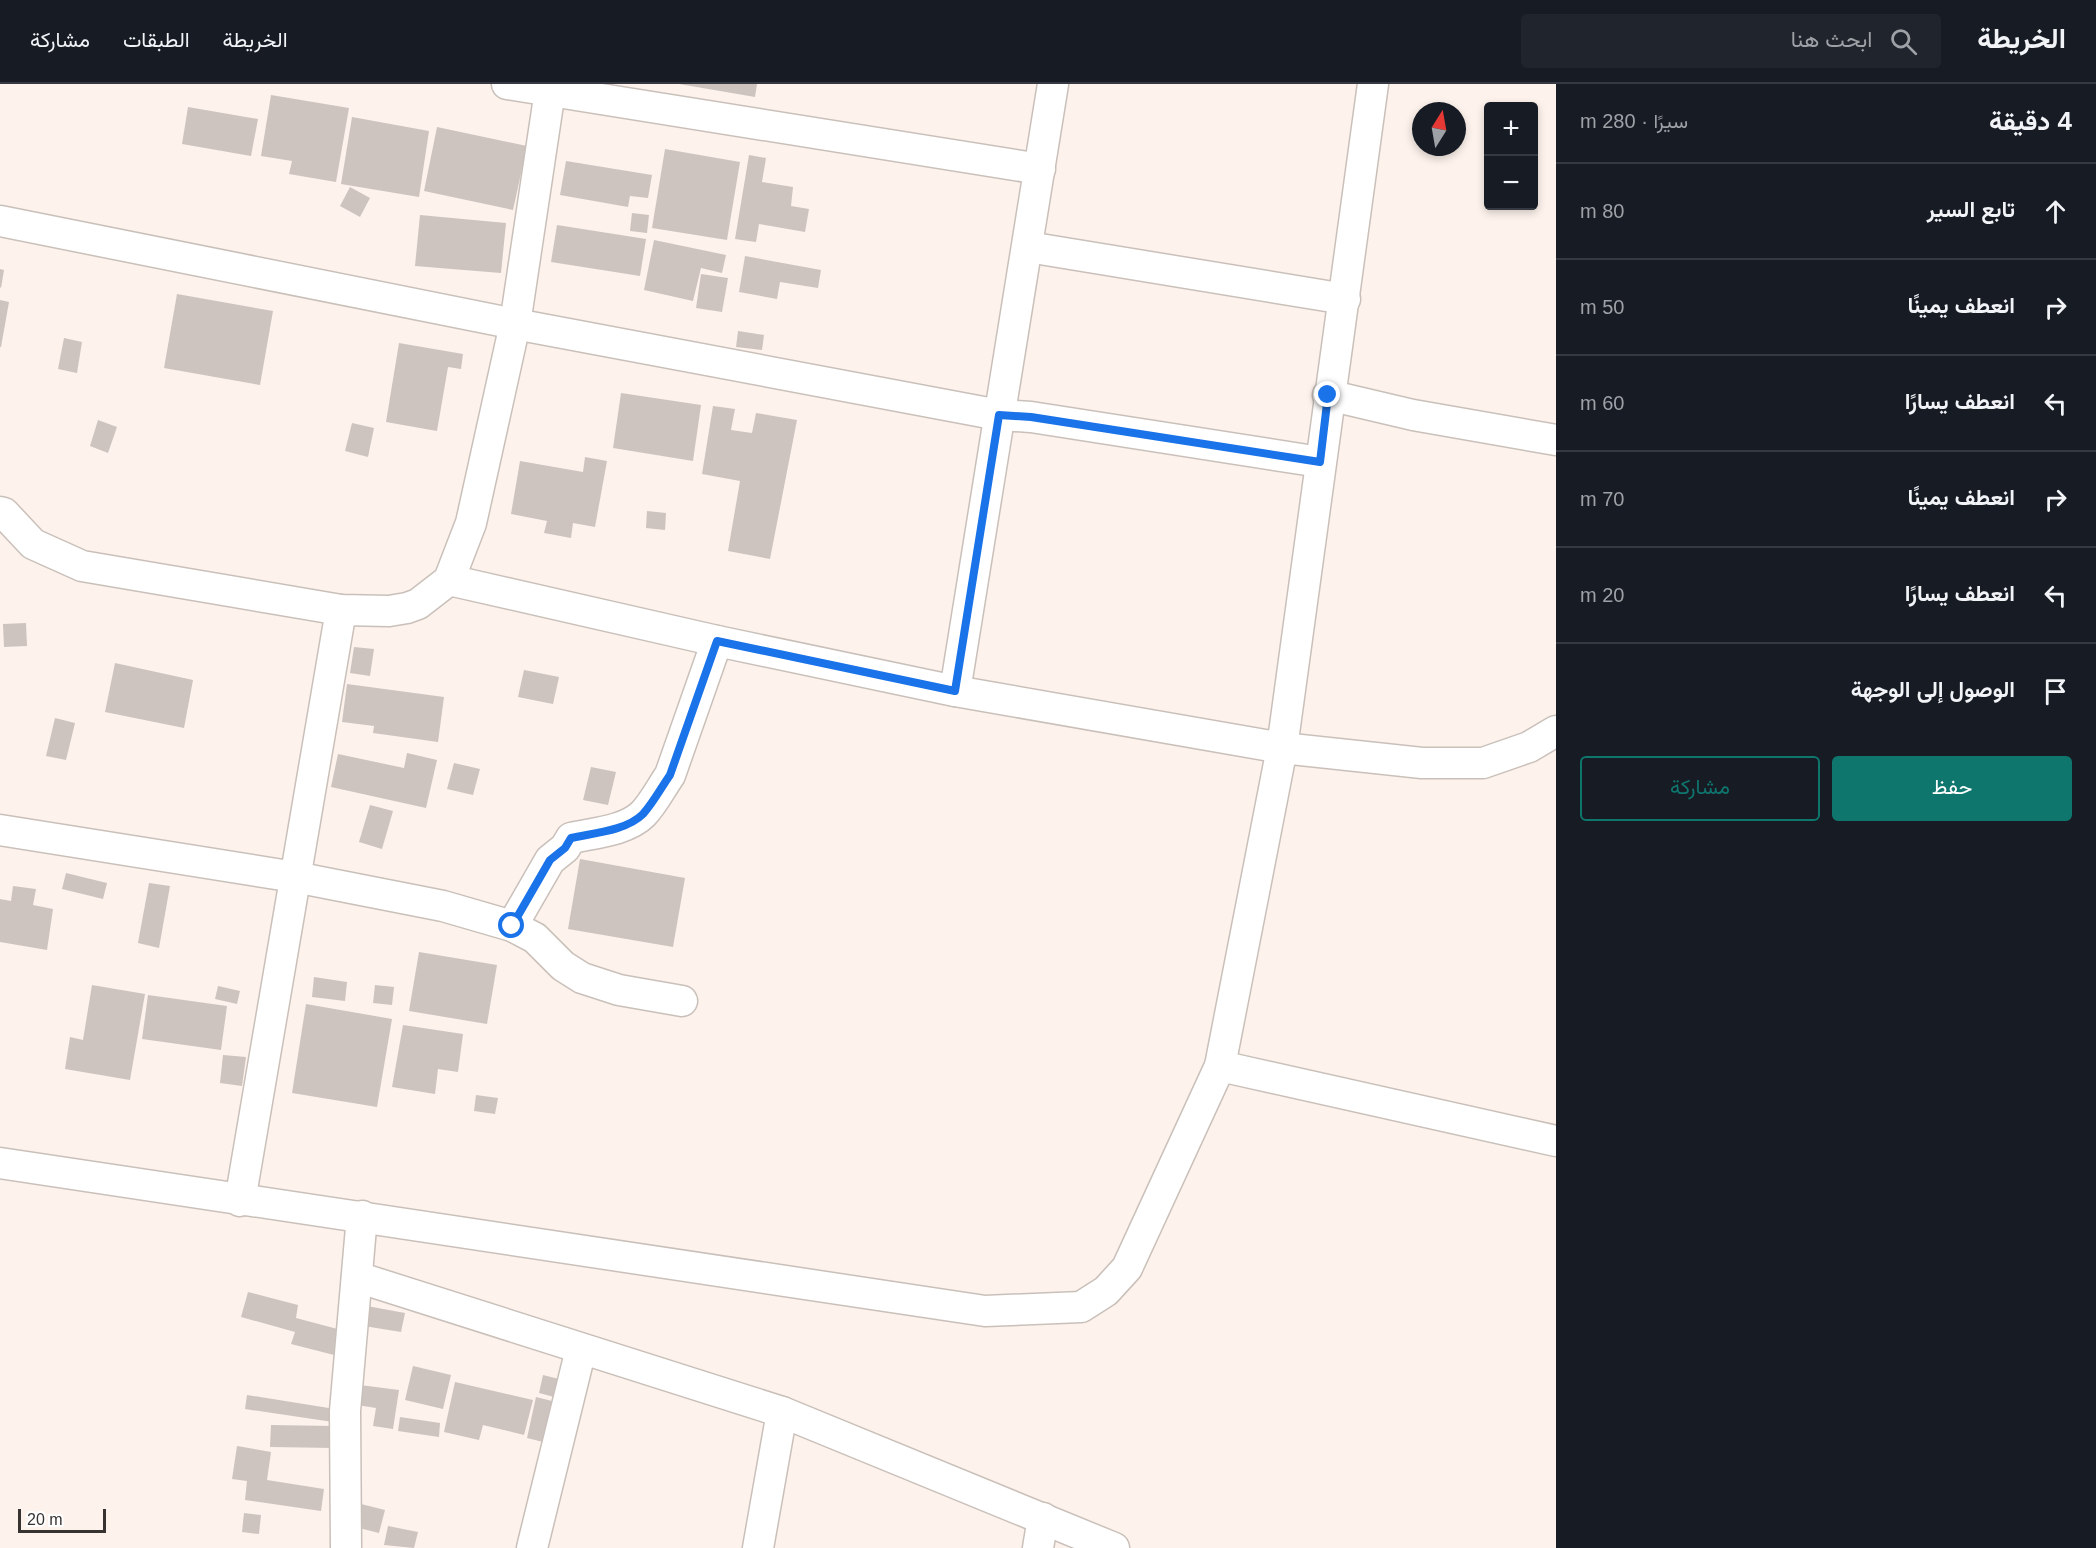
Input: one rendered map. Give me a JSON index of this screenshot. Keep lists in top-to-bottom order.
{
  "scale_bar": "20 m",
  "north": "top",
  "page": {
    "header": "الخريطة",
    "search": "ابحث هنا",
    "nav": ["الخريطة", "الطبقات", "مشاركة"],
    "heading": ["4 دقيقة", "سيرًا · 280 m"],
    "map_buttons": ["+", "−"],
    "list": [
      ["تابع السير", "80 m"],
      ["انعطف يمينًا", "50 m"],
      ["انعطف يسارًا", "60 m"],
      ["انعطف يمينًا", "70 m"],
      ["انعطف يسارًا", "20 m"],
      "الوصول إلى الوجهة"
    ],
    "buttons": ["حفظ", "مشاركة"],
    "scale": "20 m"
  }
}
